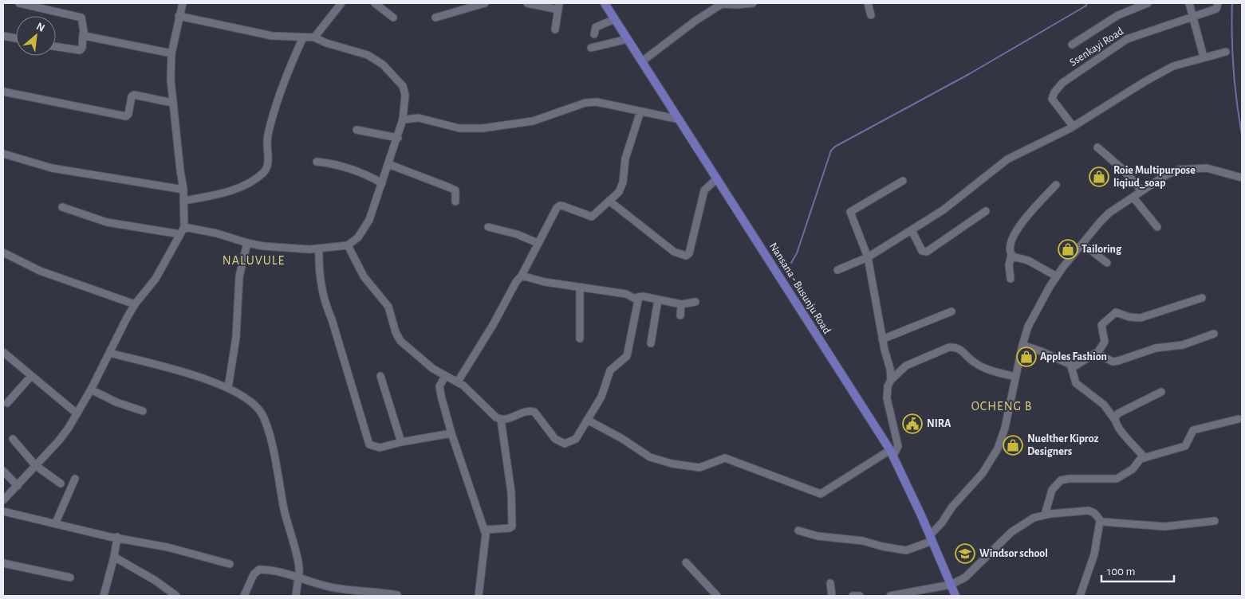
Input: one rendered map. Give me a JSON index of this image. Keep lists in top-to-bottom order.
{
  "streets": {
    "main road": ["Nansana - Busunju Road"],
    "street": ["Ssenkayi Road"]
  },
  "districts": ["NALUVULE", "OCHENG B"],
  "places": {
    "shop": [
      "Roie Multipurpose liqiud_soap",
      "Tailoring",
      "Apples Fashion",
      "Nuelther Kiproz Designers"
    ],
    "public building": ["NIRA"],
    "school or university": ["Windsor school"]
  },
  "scale_bar": "100 m",
  "north": "top right"
}
